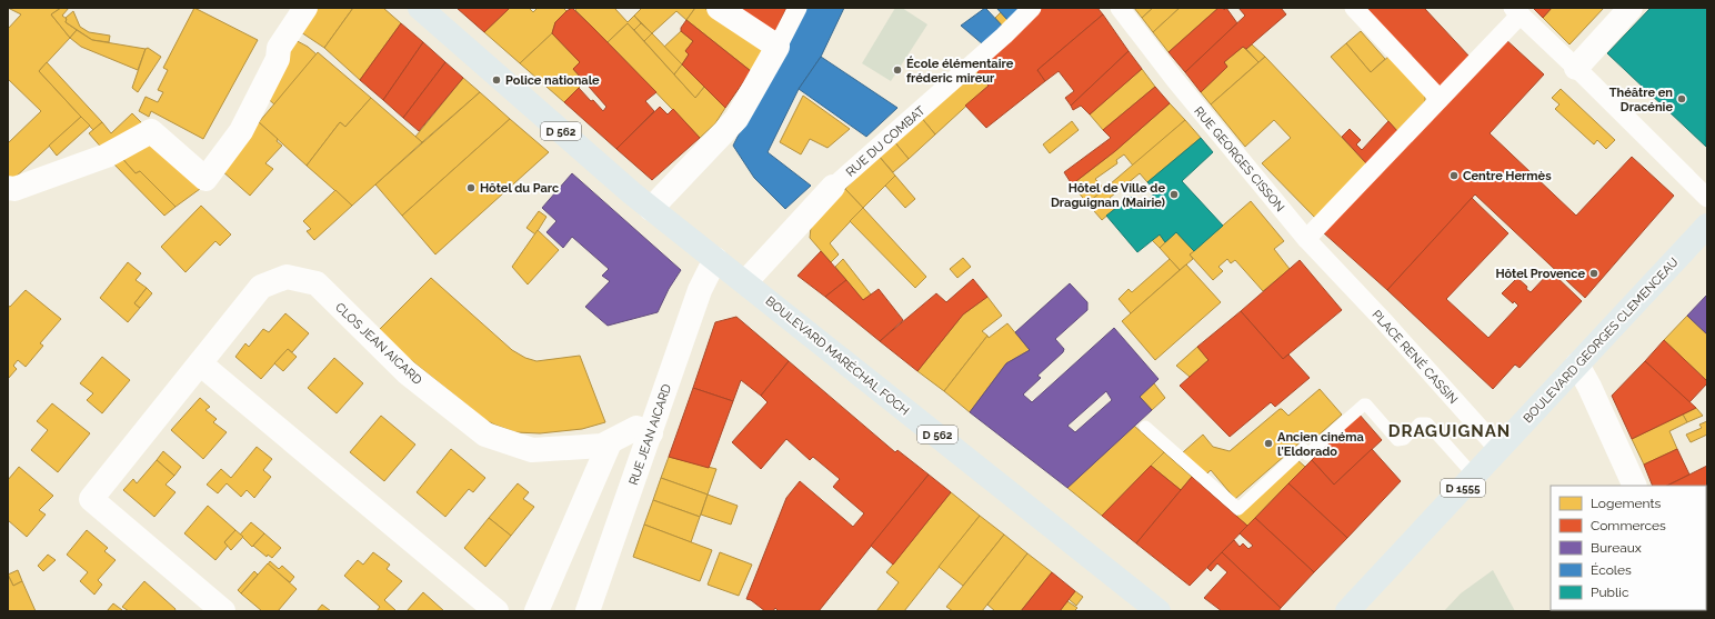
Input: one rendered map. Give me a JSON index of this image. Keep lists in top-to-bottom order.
{
  "streets": {
    "main road": [
      "D 562",
      "BOULEVARD GEORGES CLEMENCEAU",
      "BOULEVARD MARÉCHAL FOCH",
      "D 1555"
    ],
    "street": [
      "RUE DU COMBAT",
      "RUE GEORGES CISSON",
      "CLOS JEAN AICARD",
      "PLACE RENÉ CASSIN",
      "RUE JEAN AICARD"
    ]
  },
  "crossings": [
    ["D 562", "BOULEVARD MARÉCHAL FOCH"],
    ["D 562", "RUE JEAN AICARD"],
    ["RUE DU COMBAT", "BOULEVARD MARÉCHAL FOCH"],
    ["RUE GEORGES CISSON", "PLACE RENÉ CASSIN"],
    ["BOULEVARD GEORGES CLEMENCEAU", "PLACE RENÉ CASSIN"],
    ["CLOS JEAN AICARD", "RUE JEAN AICARD"],
    ["BOULEVARD MARÉCHAL FOCH", "RUE JEAN AICARD"]
  ],
  "districts": ["DRAGUIGNAN"],
  "places": [
    "École élémentaire fréderic mireur",
    "Police nationale",
    "Théâtre en Dracénie",
    "Centre Hermès",
    "Hôtel du Parc",
    "Hôtel de Ville de Draguignan (Mairie)",
    "Hôtel Provence",
    "Ancien cinéma l'Eldorado"
  ],
  "legend": [
    "Logements",
    "Commerces",
    "Bureaux",
    "Écoles",
    "Public"
  ]
}
